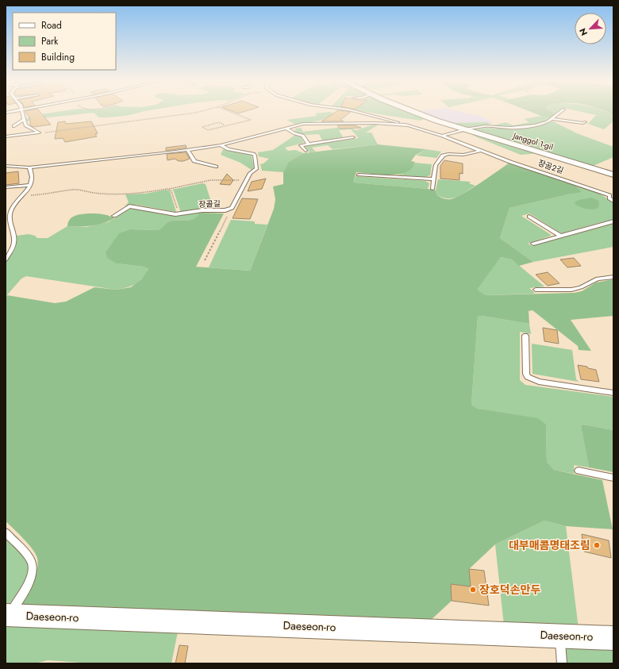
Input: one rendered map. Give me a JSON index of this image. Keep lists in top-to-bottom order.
{
  "streets": {
    "street": ["Janggol 1-gil", "Daeseon-ro"],
    "lane": ["장골2길", "장골길"]
  },
  "crossings": [
    ["장골2길", "장골길"]
  ],
  "places": ["대부매콤명태조림", "장호덕손만두"],
  "legend": ["Road", "Park", "Building"],
  "north": "bottom left"
}
